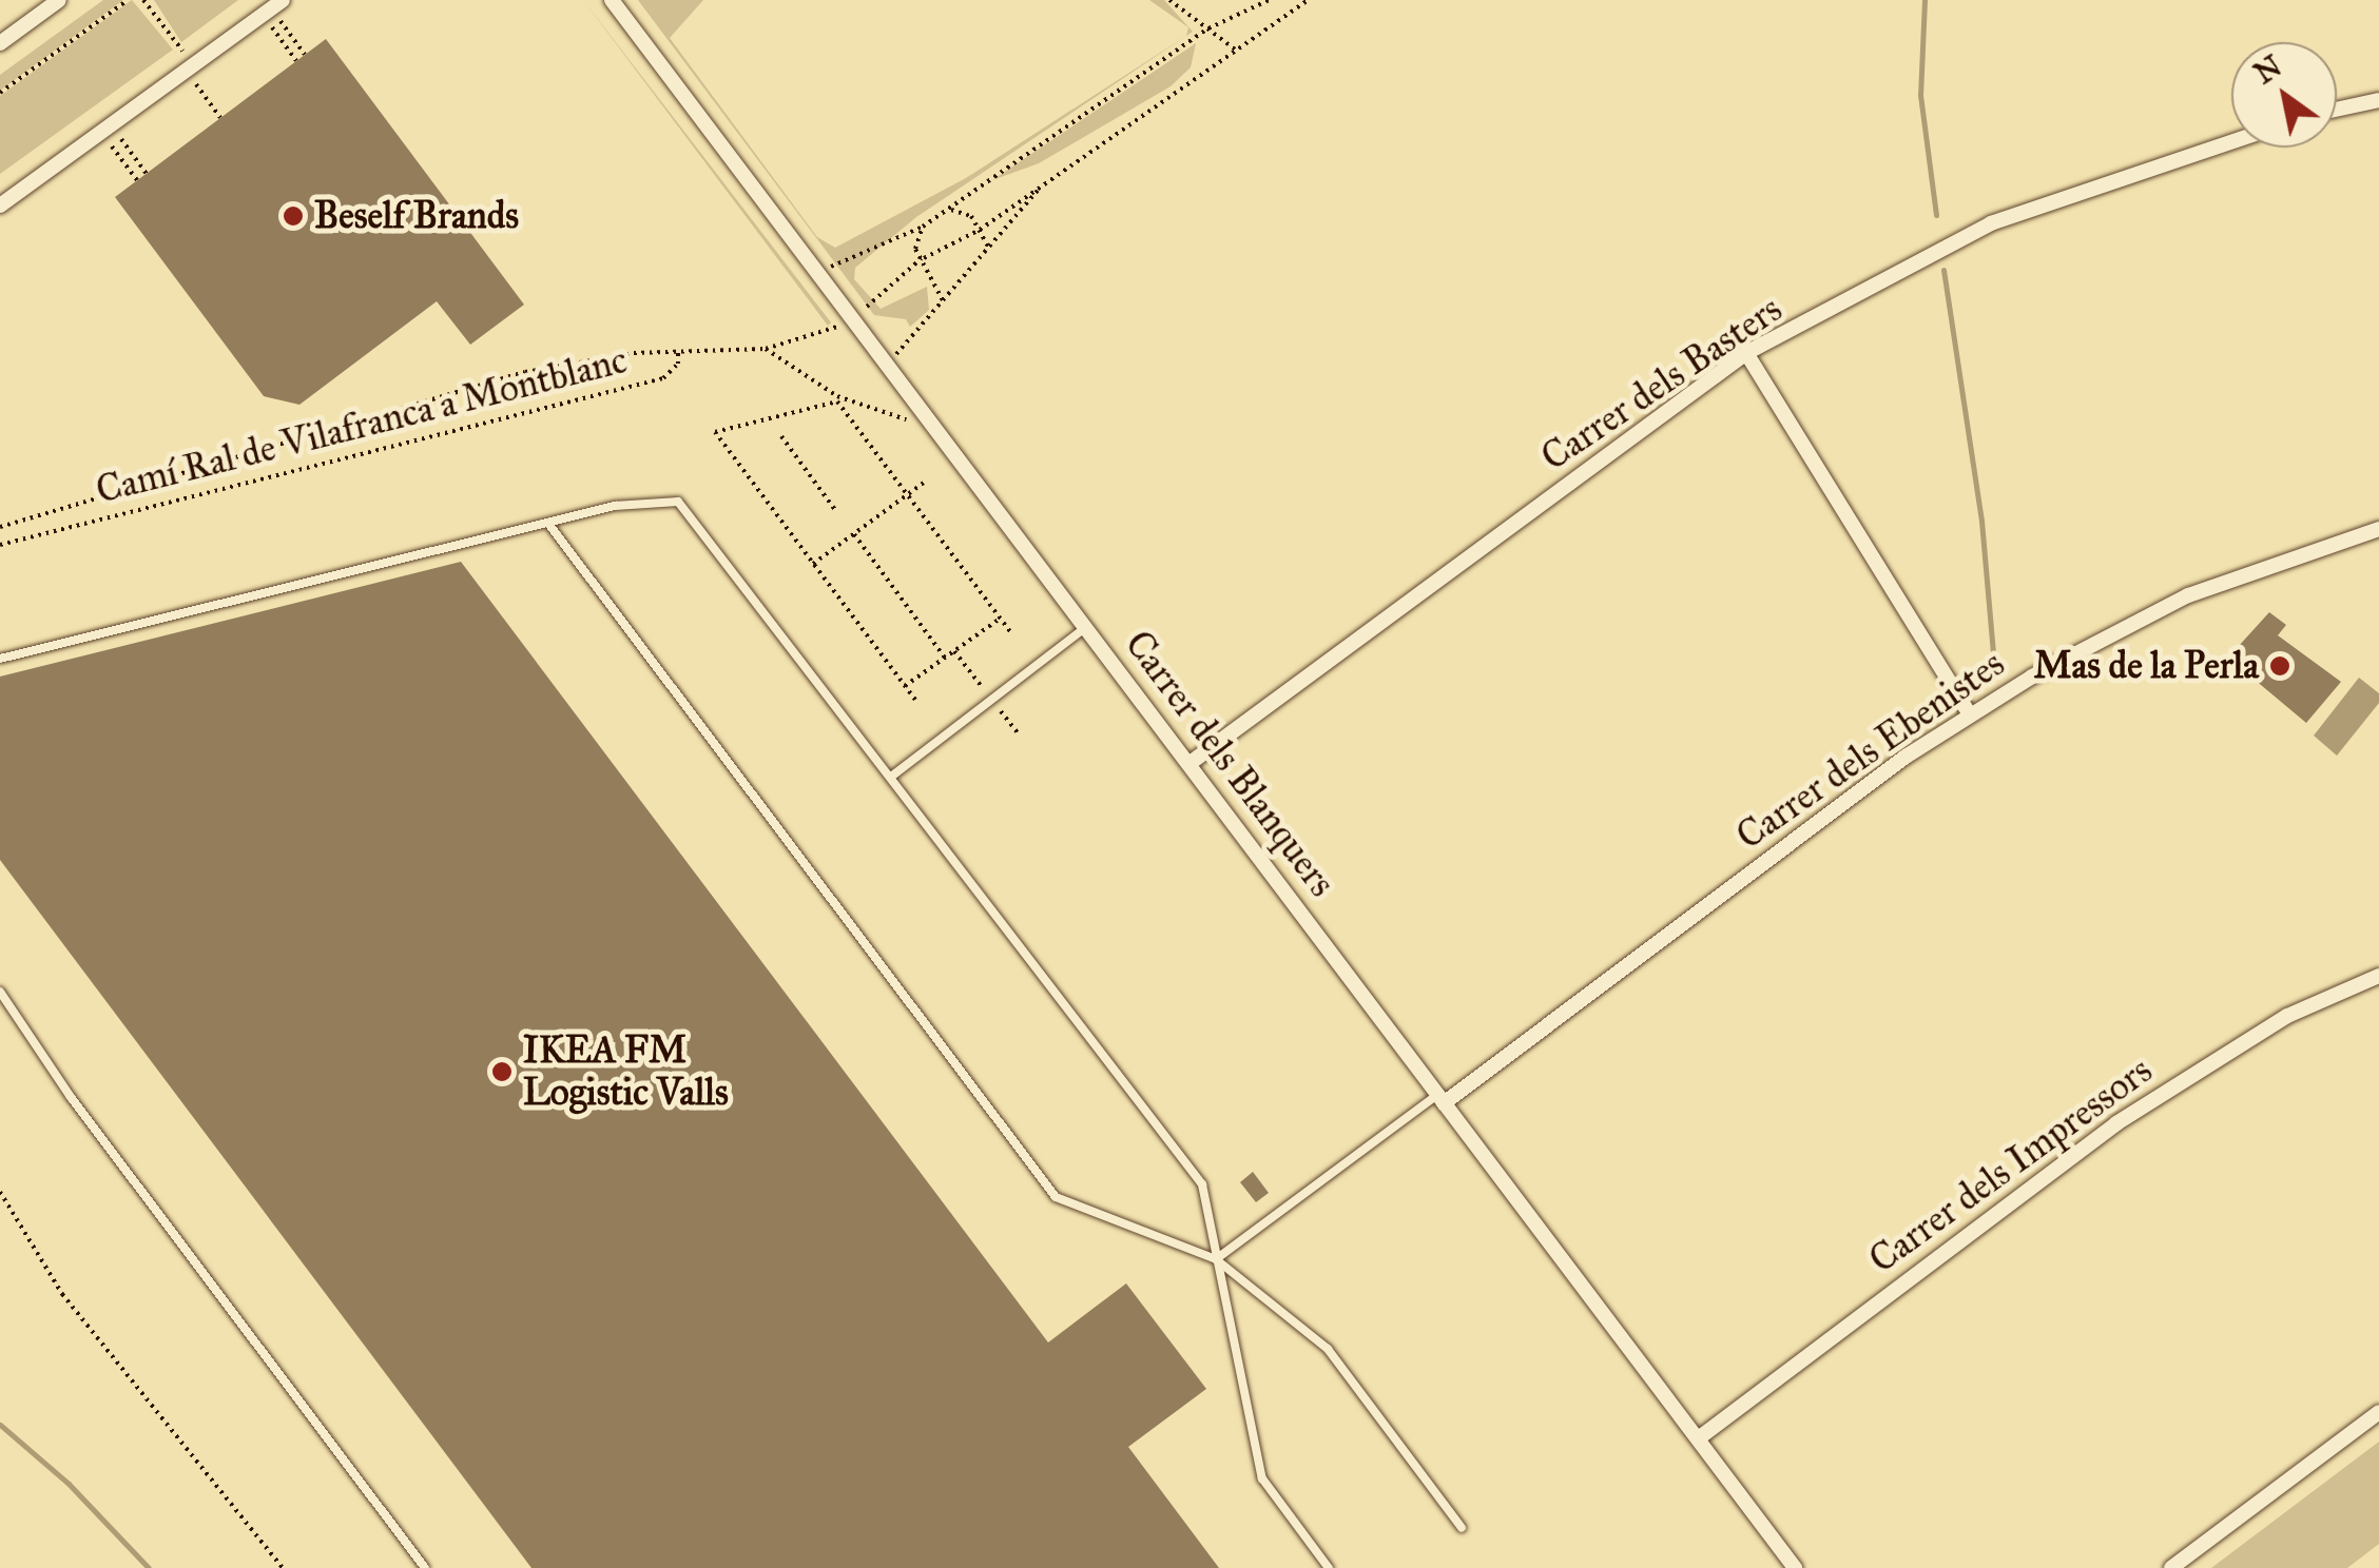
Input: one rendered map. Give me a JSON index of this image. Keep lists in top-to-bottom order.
{
  "streets": {
    "street": [
      "Carrer dels Basters",
      "Carrer dels Ebenistes",
      "Carrer dels Blanquers",
      "Carrer dels Impressors"
    ],
    "path": ["Camí Ral de Vilafranca a Montblanc"]
  },
  "crossings": [
    ["Carrer dels Basters", "Carrer dels Blanquers"],
    ["Carrer dels Ebenistes", "Carrer dels Blanquers"],
    ["Carrer dels Blanquers", "Carrer dels Impressors"]
  ],
  "places": ["Beself Brands", "Mas de la Perla", "IKEA FM Logistic Valls"],
  "north": "top left"
}
